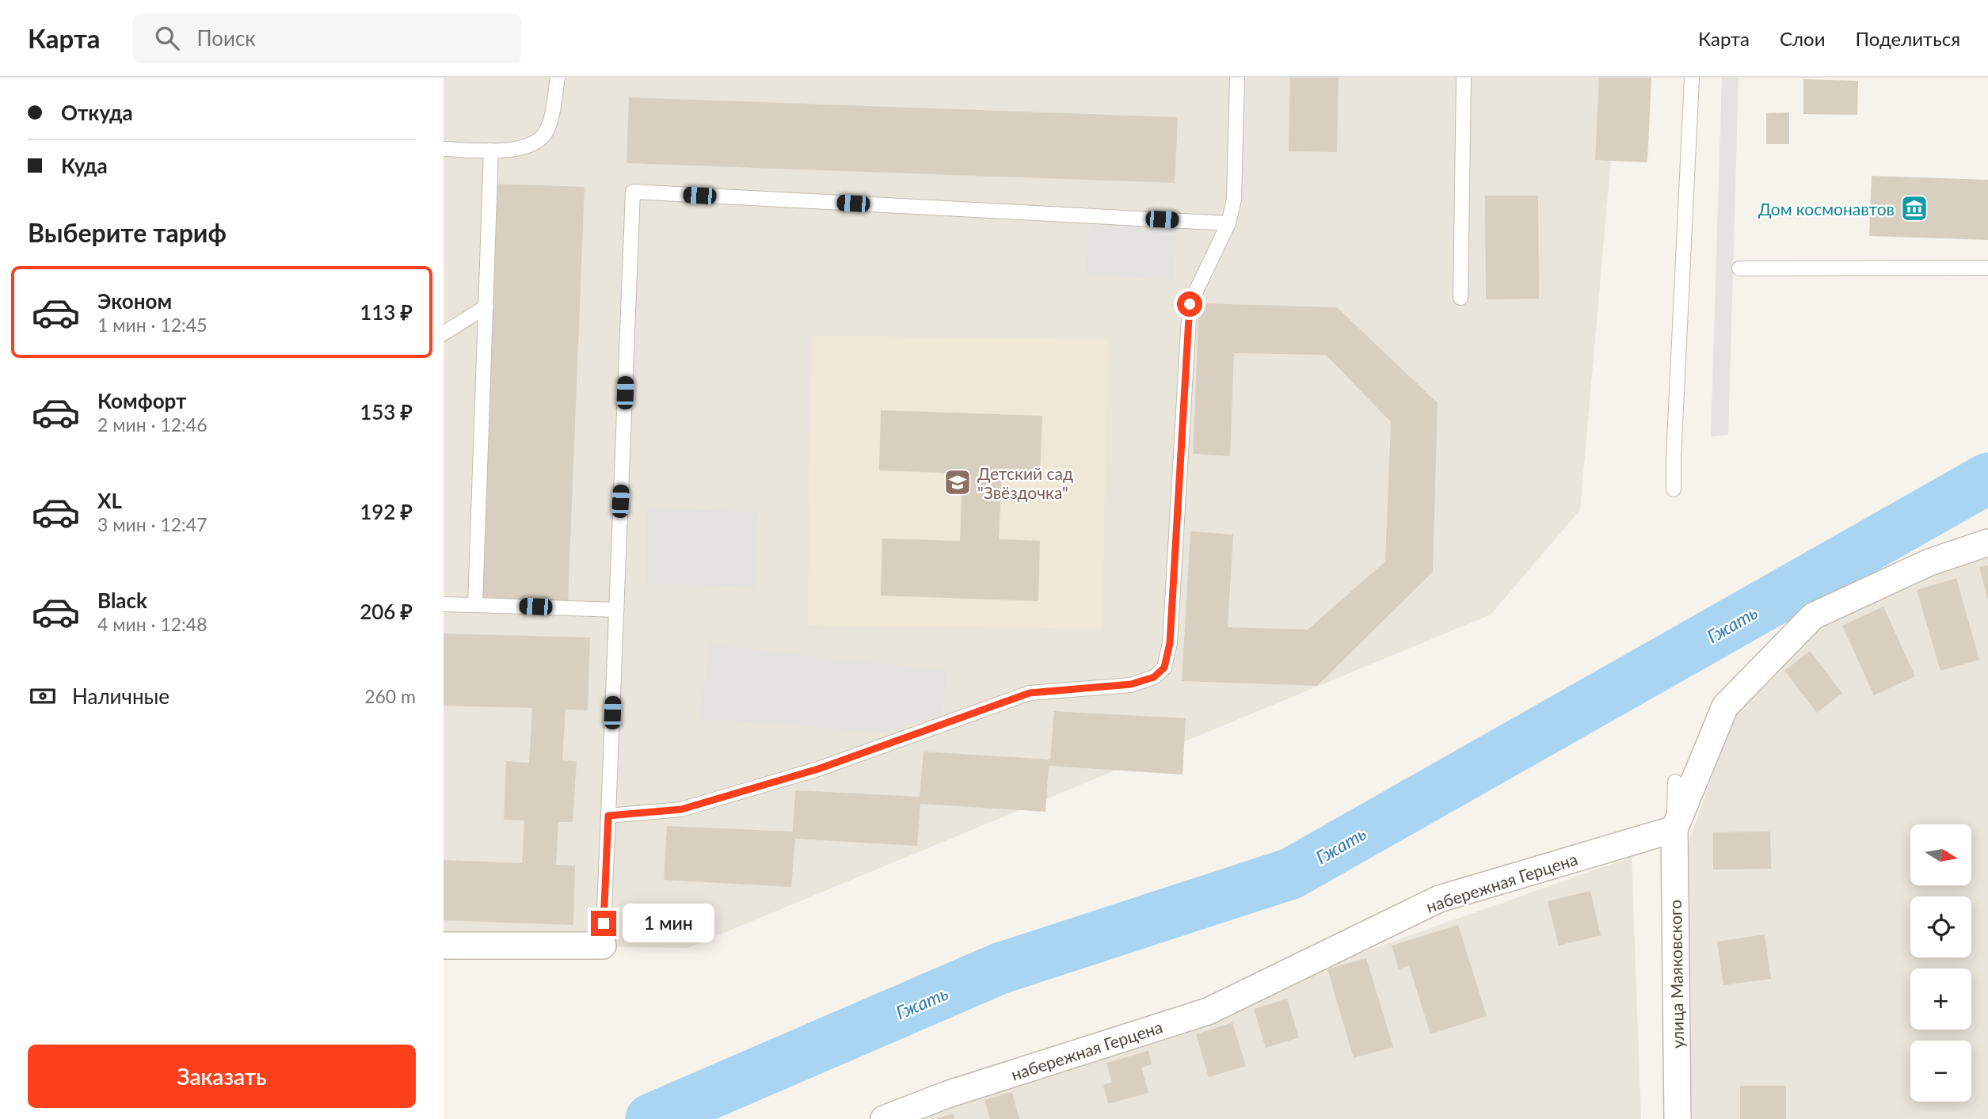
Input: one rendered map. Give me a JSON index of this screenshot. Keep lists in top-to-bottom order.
{
  "streets": {
    "street": ["набережная Герцена", "улица Маяковского"]
  },
  "crossings": [
    ["набережная Герцена", "улица Маяковского"]
  ],
  "water": ["Гжать"],
  "places": {
    "museum": ["Дом космонавтов"],
    "school or university": ["Детский сад \"Звёздочка\""]
  },
  "north": "right",
  "page": {
    "header": "Карта",
    "search": "Поиск",
    "nav": ["Карта", "Слои", "Поделиться"],
    "banner": ["Откуда", "Куда"],
    "heading": "Выберите тариф",
    "list": [
      {
        "name": "Эконом",
        "note": "1 мин · 12:45",
        "value": "113 ₽"
      },
      {
        "name": "Комфорт",
        "note": "2 мин · 12:46",
        "value": "153 ₽"
      },
      {
        "name": "XL",
        "note": "3 мин · 12:47",
        "value": "192 ₽"
      },
      {
        "name": "Black",
        "note": "4 мин · 12:48",
        "value": "206 ₽"
      }
    ],
    "pay": ["Наличные", "260 m"],
    "map_buttons": ["+", "−"],
    "bubble": "1 мин",
    "buttons": "Заказать"
  }
}
